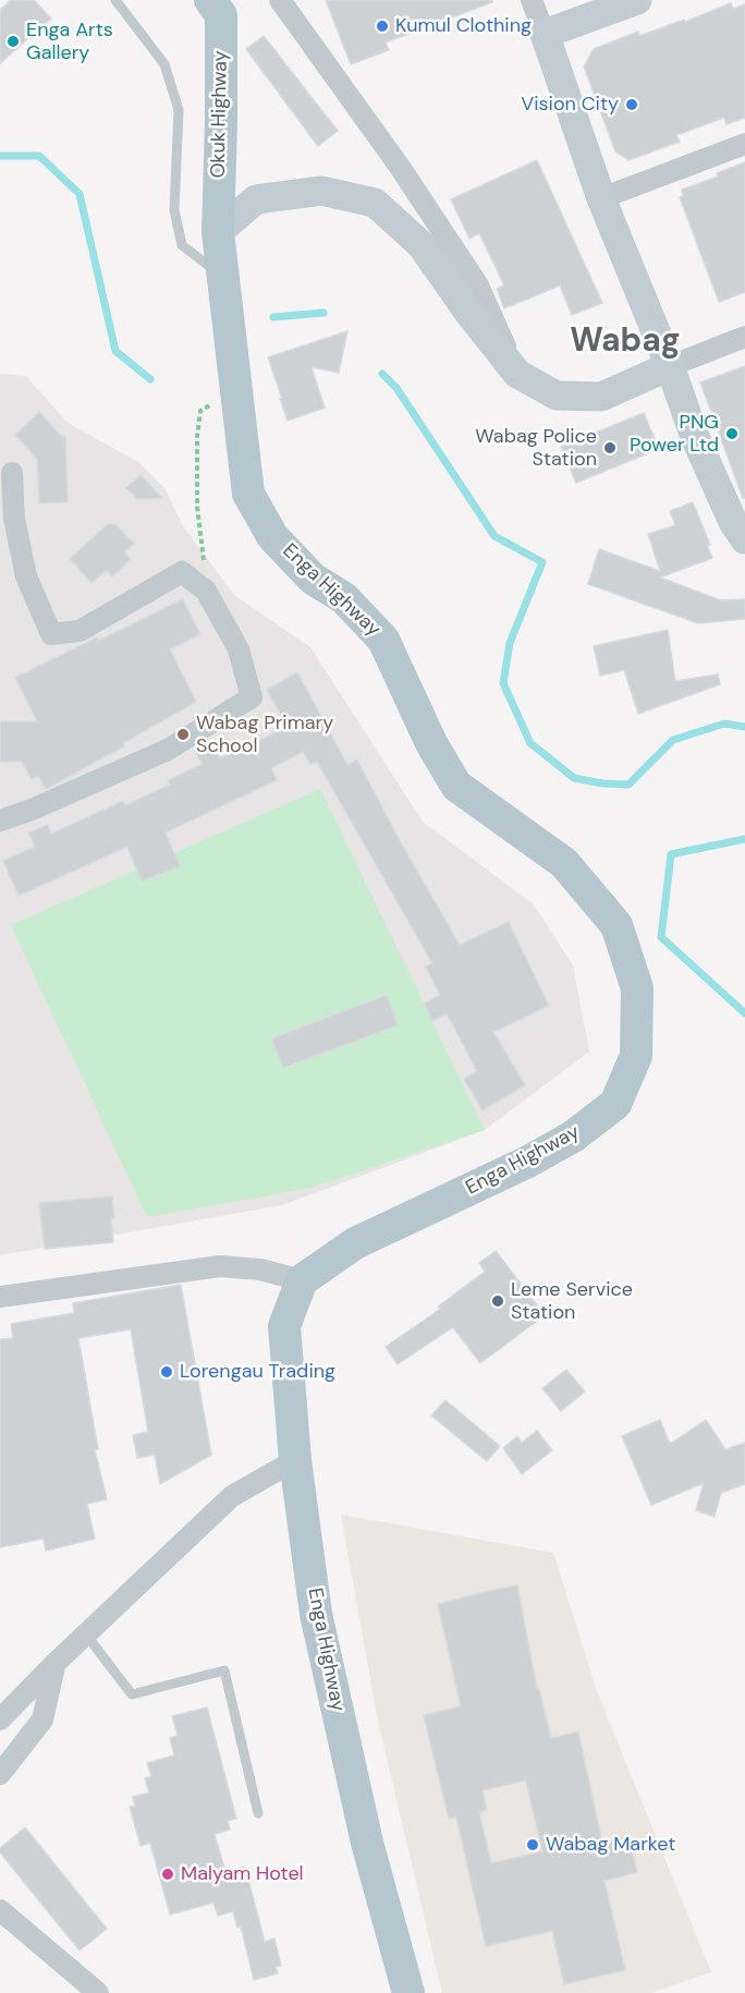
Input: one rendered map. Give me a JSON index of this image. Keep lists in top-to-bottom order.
{
  "streets": {
    "main road": ["Okuk Highway", "Enga Highway"]
  },
  "crossings": [
    ["Okuk Highway", "Enga Highway"]
  ],
  "districts": ["Wabag"],
  "places": [
    "Kumul Clothing",
    "Enga Arts Gallery",
    "Vision City",
    "PNG Power Ltd",
    "Wabag Police Station",
    "Wabag Primary School",
    "Leme Service Station",
    "Lorengau Trading",
    "Wabag Market",
    "Malyam Hotel"
  ]
}
